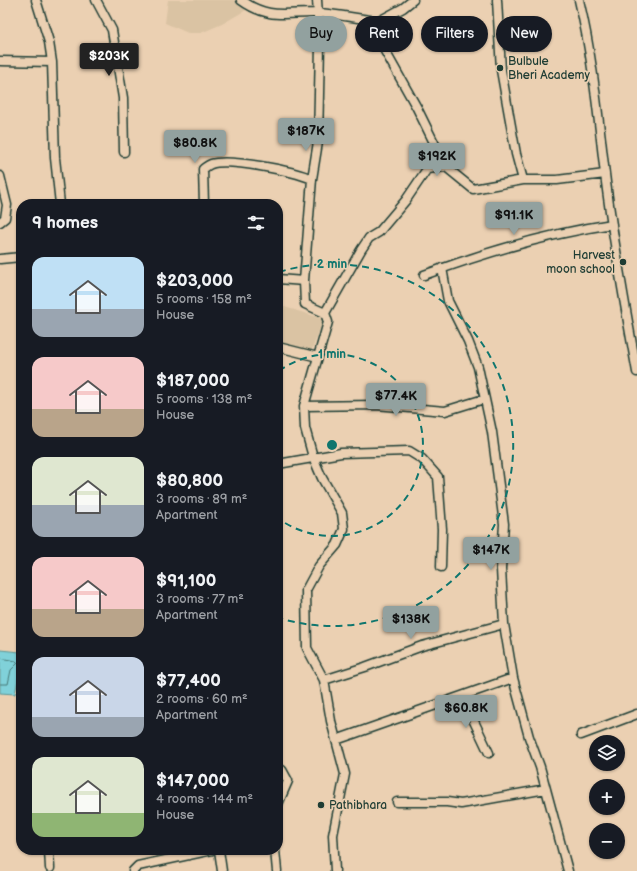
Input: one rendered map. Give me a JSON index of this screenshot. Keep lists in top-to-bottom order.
{
  "places": ["Bulbule Bheri Academy", "Harvest moon school", "Pathibhara"],
  "page": {
    "chip": [
      "Buy",
      "Rent",
      "Filters",
      "New"
    ],
    "price": [
      "$203K",
      "$187K",
      "$80.8K",
      "$192K",
      "$91.1K",
      "$77.4K",
      "$147K",
      "$138K",
      "$60.8K"
    ],
    "heading": "9 homes",
    "list": [
      {
        "name": "$203,000",
        "note": "5 rooms · 158 m² · House"
      },
      {
        "name": "$187,000",
        "note": "5 rooms · 138 m² · House"
      },
      {
        "name": "$80,800",
        "note": "3 rooms · 89 m² · Apartment"
      },
      {
        "name": "$91,100",
        "note": "3 rooms · 77 m² · Apartment"
      },
      {
        "name": "$77,400",
        "note": "2 rooms · 60 m² · Apartment"
      },
      {
        "name": "$147,000",
        "note": "4 rooms · 144 m² · House"
      }
    ],
    "map_buttons": ["+", "−"]
  },
  "rings": ["2 min", "1 min"]
}
